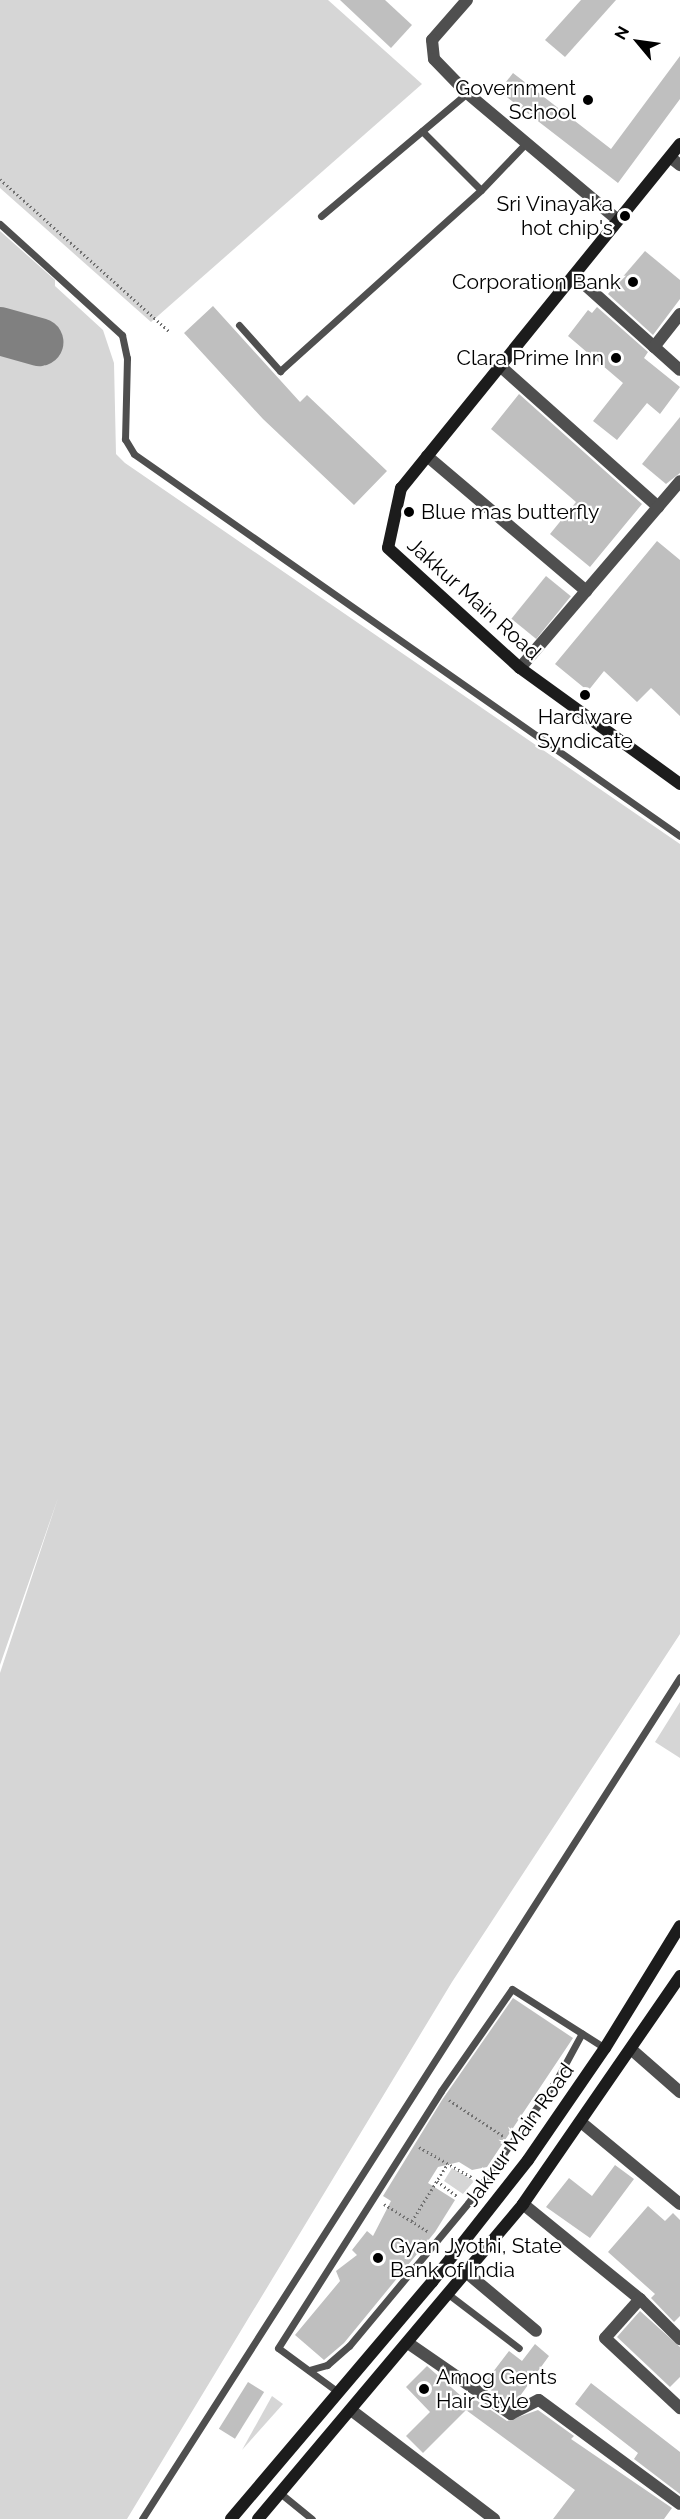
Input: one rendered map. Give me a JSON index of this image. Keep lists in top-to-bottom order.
{
  "streets": {
    "main road": ["Jakkur Main Road"]
  },
  "places": [
    "Government School",
    "Sri Vinayaka hot chip's",
    "Corporation Bank",
    "Clara Prime Inn",
    "Blue mas butterfly",
    "Hardware Syndicate",
    "Gyan Jyothi, State Bank of India",
    "Amog Gents Hair Style"
  ],
  "north": "top left"
}
